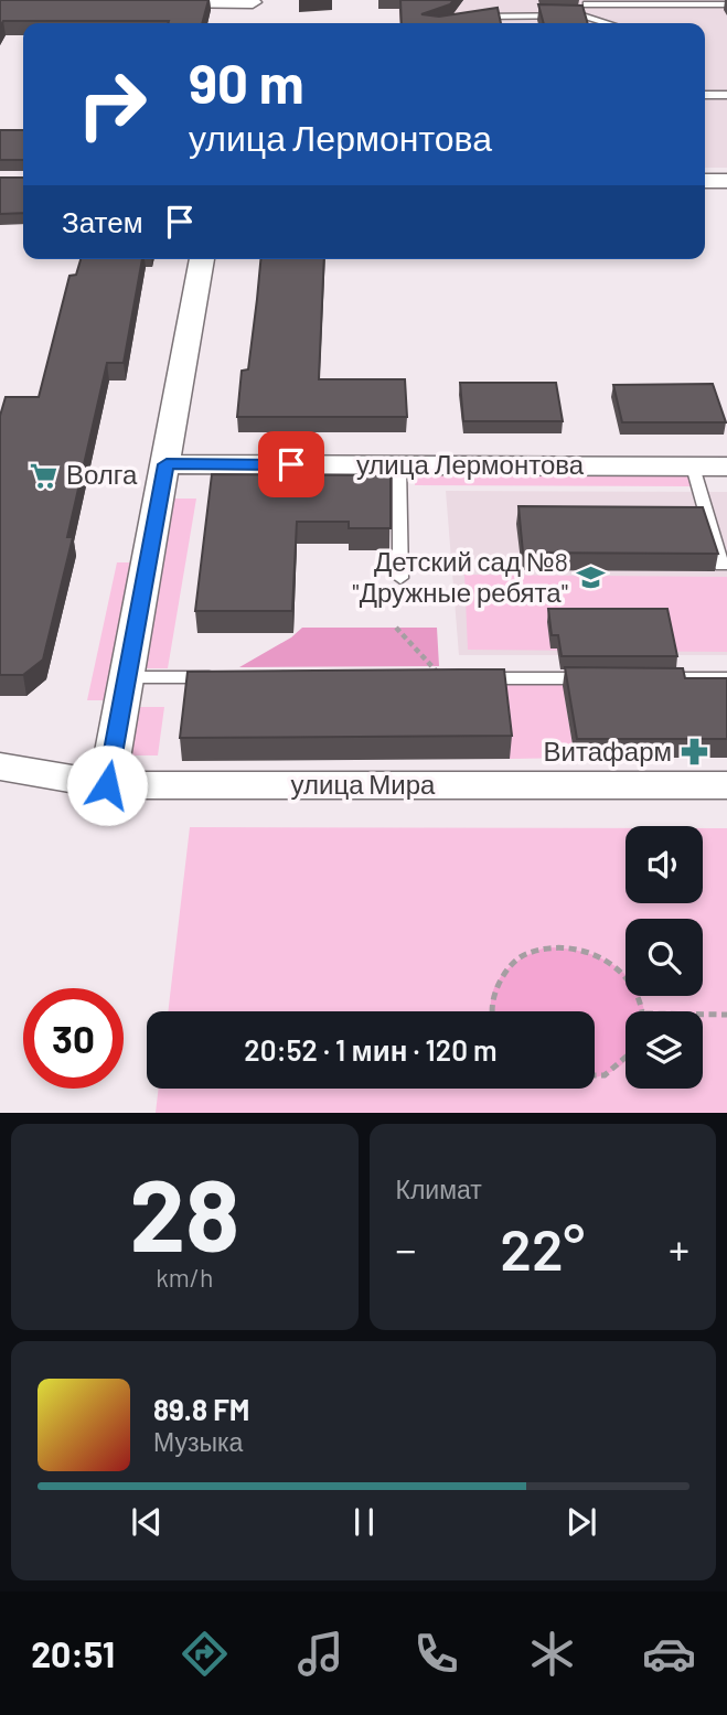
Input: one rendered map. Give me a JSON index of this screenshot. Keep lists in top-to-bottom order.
{
  "streets": {
    "street": ["улица Лермонтова", "улица Мира"]
  },
  "places": {
    "supermarket": ["Волга"],
    "school or university": ["Детский сад №8 \"Дружные ребята\""],
    "pharmacy": ["Витафарм"]
  },
  "page": {
    "turn": ["90 m", "улица Лермонтова"],
    "then": "Затем",
    "limit": "30",
    "trip": "20:52 · 1 мин · 120 m",
    "tile": [
      ["28", "km/h"],
      "Климат"
    ],
    "heat": ["−", "22°", "+"],
    "song": ["89.8 FM", "Музыка"],
    "tabs": "20:51"
  }
}
